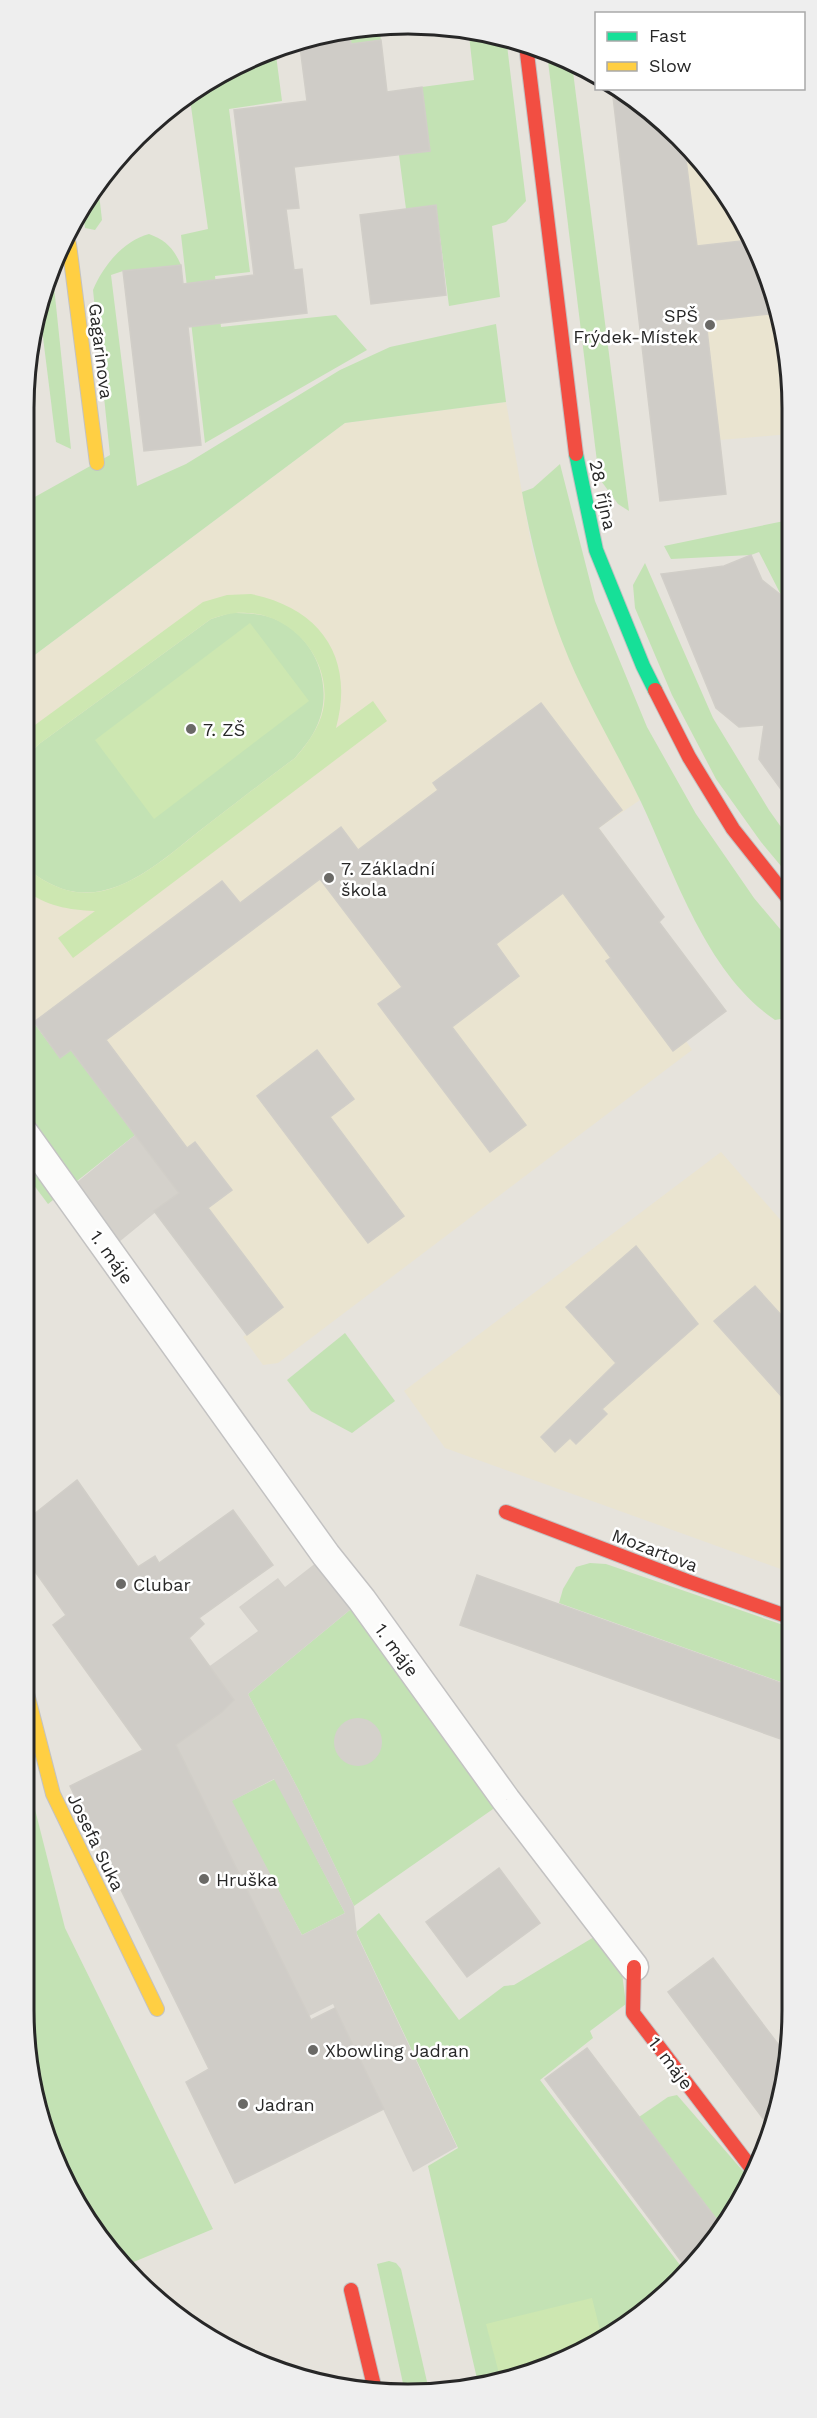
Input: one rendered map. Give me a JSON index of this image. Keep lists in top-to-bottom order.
{
  "streets": {
    "street": [
      "Gagarinova",
      "28. října",
      "1. máje",
      "Mozartova",
      "Josefa Suka"
    ]
  },
  "places": [
    "SPŠ Frýdek-Místek",
    "7. ZŠ",
    "7. Základní škola",
    "Clubar",
    "Hruška",
    "Xbowling Jadran",
    "Jadran"
  ],
  "legend": ["Fast", "Slow"]
}
